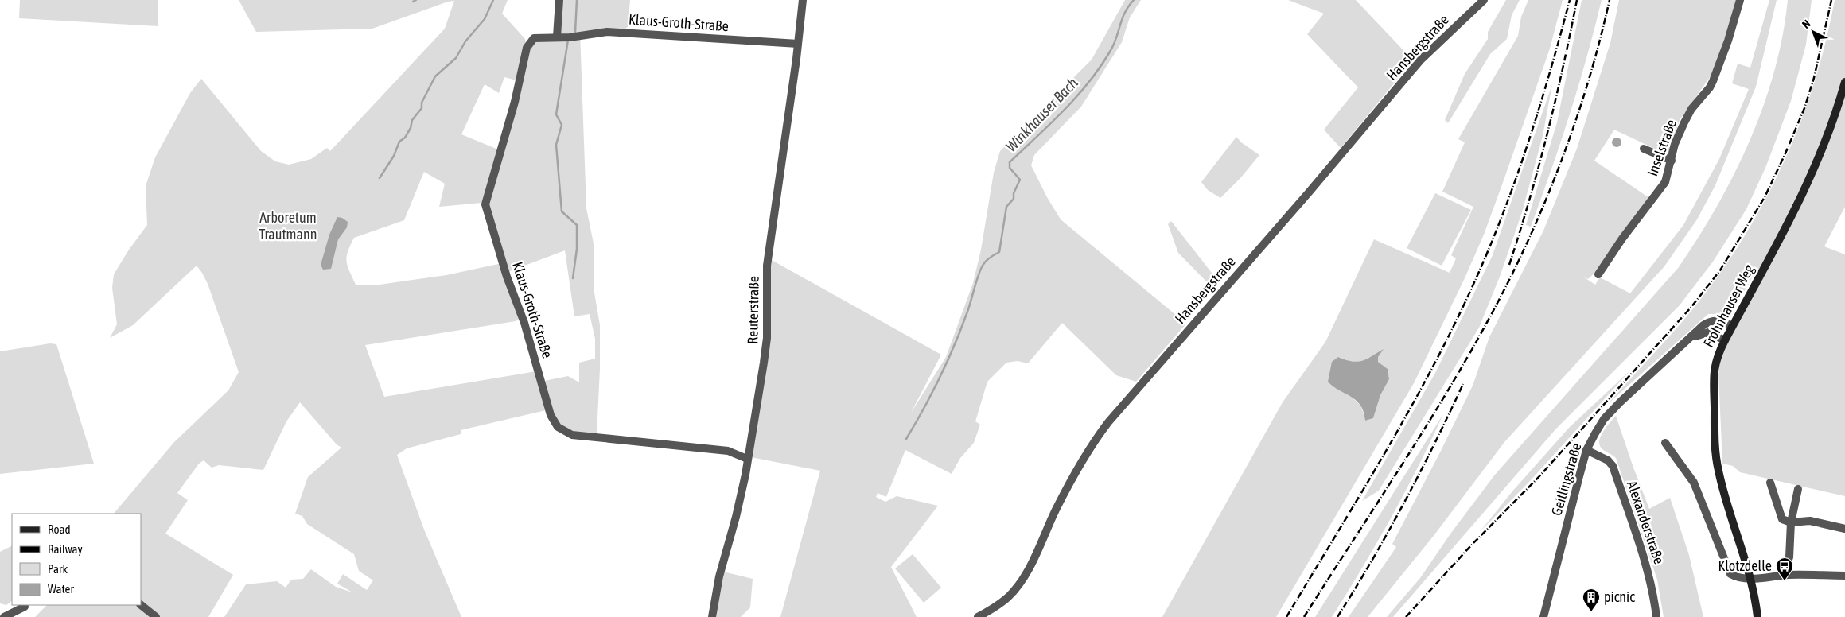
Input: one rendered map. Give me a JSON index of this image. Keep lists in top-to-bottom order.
{
  "streets": {
    "main road": ["Frohnhauser Weg"],
    "street": [
      "Klaus-Groth-Straße",
      "Hansbergstraße",
      "Inselstraße",
      "Reuterstraße",
      "Geitlingstraße",
      "Alexanderstraße"
    ]
  },
  "crossings": [
    ["Klaus-Groth-Straße", "Reuterstraße"],
    ["Frohnhauser Weg", "Geitlingstraße"],
    ["Geitlingstraße", "Alexanderstraße"]
  ],
  "water": ["Winkhauser Bach"],
  "parks": ["Arboretum Trautmann"],
  "places": {
    "bus stop": ["Klotzdelle"],
    "building": ["picnic"]
  },
  "legend": [
    "Road",
    "Railway",
    "Park",
    "Water"
  ],
  "north": "top left"
}
